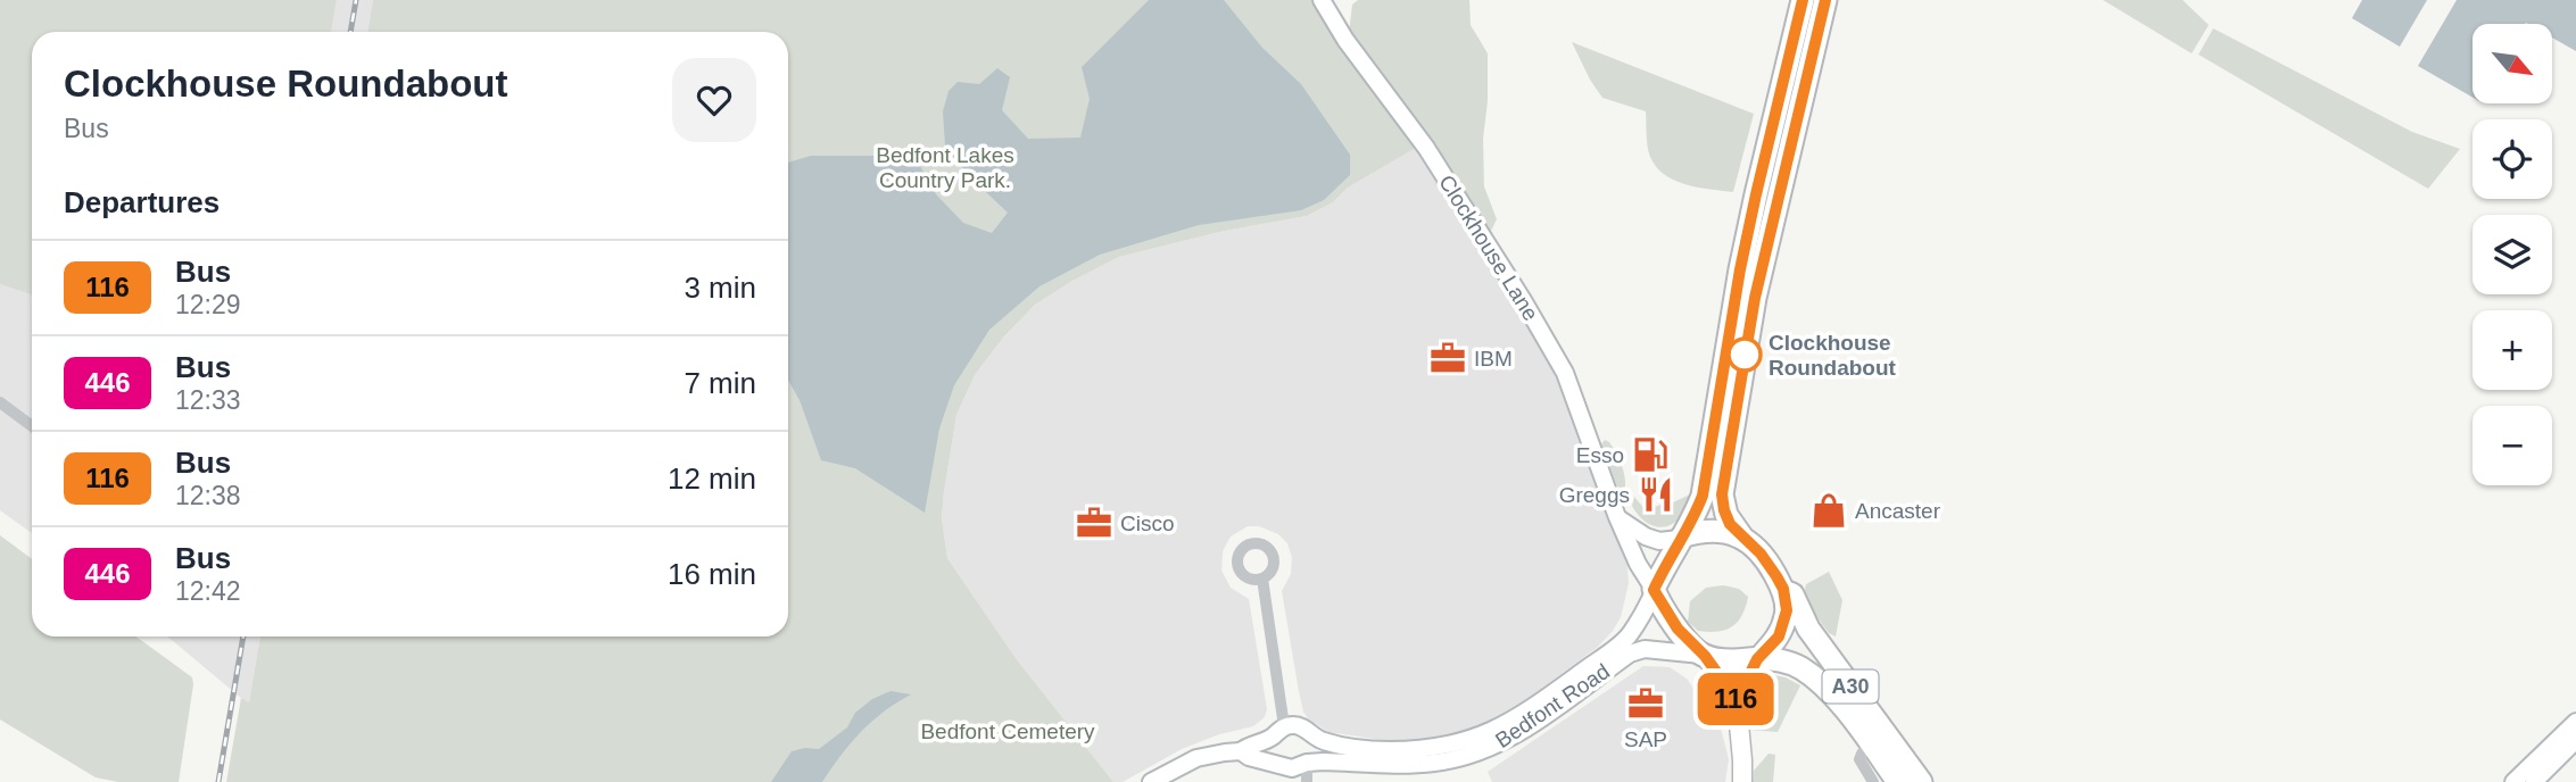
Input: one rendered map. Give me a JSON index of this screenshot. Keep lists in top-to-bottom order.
{
  "streets": {
    "highway": ["A30"],
    "street": ["Clockhouse Lane", "Bedfont Road"]
  },
  "crossings": [
    ["Clockhouse Lane", "A30"],
    ["Clockhouse Lane", "Bedfont Road"],
    ["A30", "Bedfont Road"]
  ],
  "parks": ["Bedfont Lakes Country Park.", "Bedfont Cemetery"],
  "places": {
    "other": ["Clockhouse Roundabout"],
    "office": ["IBM", "Cisco", "SAP"],
    "fuel station": ["Esso"],
    "restaurant": ["Greggs"],
    "shop": ["Ancaster"]
  },
  "lines": ["bus line 116"],
  "north": "bottom right",
  "page": {
    "on_map": "116",
    "map_buttons": ["+", "−"],
    "heading": [
      ["Clockhouse Roundabout", "Bus"],
      "Departures"
    ],
    "list": [
      {
        "mark": "116",
        "name": "Bus",
        "note": "12:29",
        "value": "3 min"
      },
      {
        "mark": "446",
        "name": "Bus",
        "note": "12:33",
        "value": "7 min"
      },
      {
        "mark": "116",
        "name": "Bus",
        "note": "12:38",
        "value": "12 min"
      },
      {
        "mark": "446",
        "name": "Bus",
        "note": "12:42",
        "value": "16 min"
      }
    ]
  }
}
